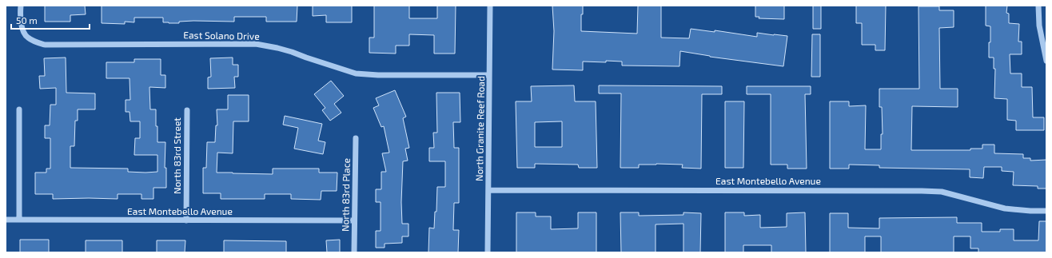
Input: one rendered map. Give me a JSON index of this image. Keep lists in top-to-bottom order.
{
  "streets": {
    "street": [
      "East Solano Drive",
      "North Granite Reef Road",
      "North 83rd Street",
      "East Montebello Avenue",
      "North 83rd Place"
    ]
  },
  "crossings": [
    ["East Solano Drive", "North Granite Reef Road"],
    ["North Granite Reef Road", "East Montebello Avenue"],
    ["North 83rd Street", "East Montebello Avenue"],
    ["East Montebello Avenue", "North 83rd Place"]
  ],
  "scale_bar": "50 m"
}
